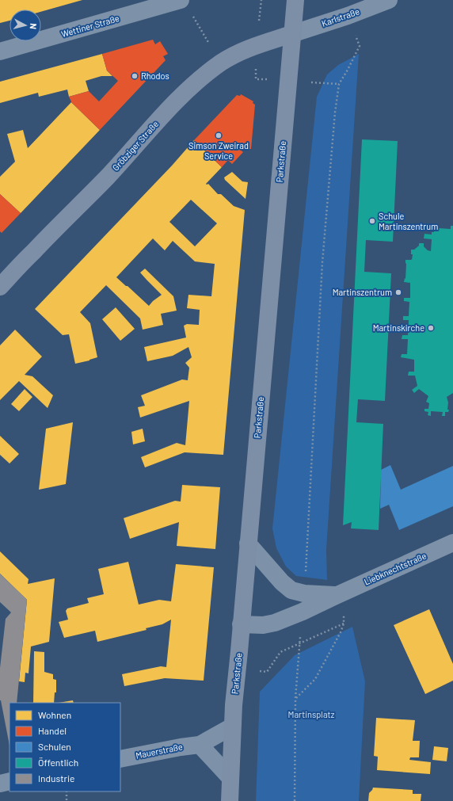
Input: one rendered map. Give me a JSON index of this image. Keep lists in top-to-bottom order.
{
  "streets": {
    "main road": ["Gröbziger Straße", "Parkstraße"],
    "street": [
      "Karlstraße",
      "Wettiner Straße",
      "Liebknechtstraße",
      "Mauerstraße"
    ]
  },
  "crossings": [
    ["Karlstraße", "Gröbziger Straße"],
    ["Karlstraße", "Parkstraße"],
    ["Gröbziger Straße", "Parkstraße"],
    ["Parkstraße", "Liebknechtstraße"],
    ["Parkstraße", "Mauerstraße"]
  ],
  "parks": ["Martinsplatz"],
  "places": [
    "Rhodos",
    "Simson Zweirad Service",
    "Schule Martinszentrum",
    "Martinszentrum",
    "Martinskirche"
  ],
  "legend": [
    "Wohnen",
    "Handel",
    "Schulen",
    "Öffentlich",
    "Industrie"
  ],
  "north": "right"
}
